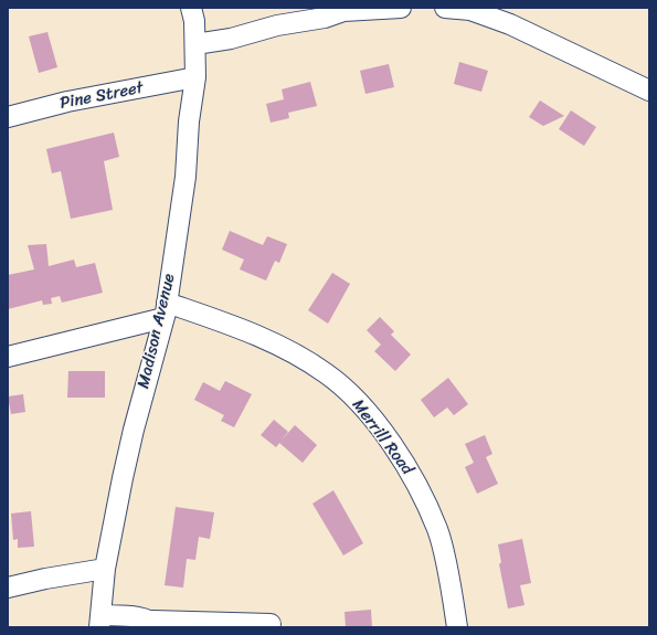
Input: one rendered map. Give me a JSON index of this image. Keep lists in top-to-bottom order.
{
  "streets": {
    "street": ["Pine Street", "Madison Avenue", "Merrill Road"]
  },
  "crossings": [
    ["Pine Street", "Madison Avenue"],
    ["Madison Avenue", "Merrill Road"]
  ]
}
